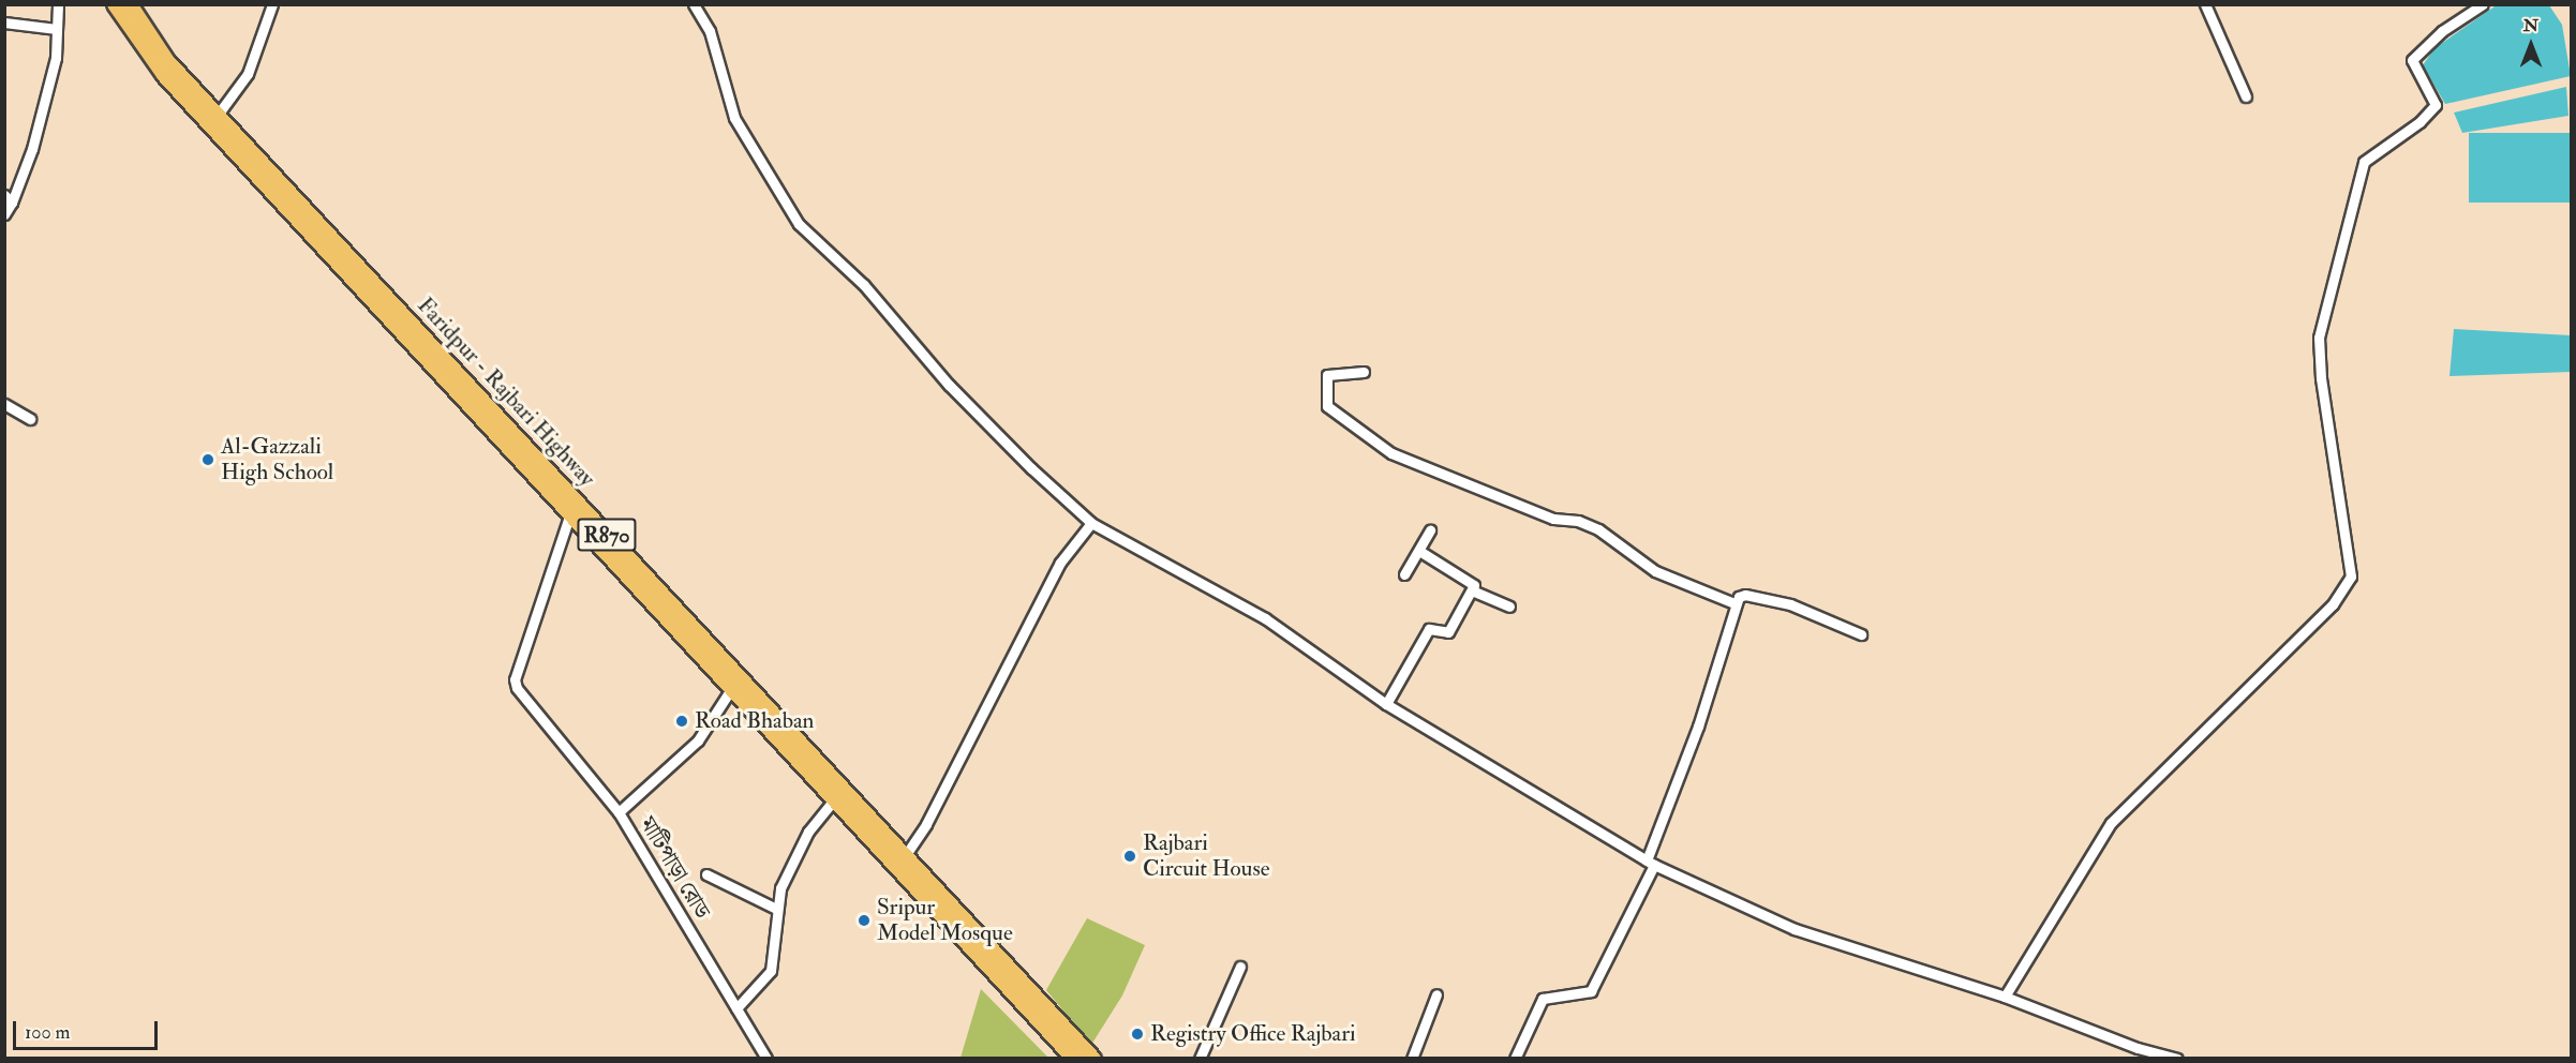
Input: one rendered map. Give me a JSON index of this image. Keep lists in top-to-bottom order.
{
  "streets": {
    "main road": ["Faridpur - Rajbari Highway", "R870"],
    "street": ["মাটিপাড়া রোড"]
  },
  "crossings": [
    ["Faridpur - Rajbari Highway", "মাটিপাড়া রোড"]
  ],
  "places": [
    "Al-Gazzali High School",
    "Road Bhaban",
    "Rajbari Circuit House",
    "Sripur Model Mosque",
    "Registry Office Rajbari"
  ],
  "scale_bar": "100 m",
  "north": "top"
}
